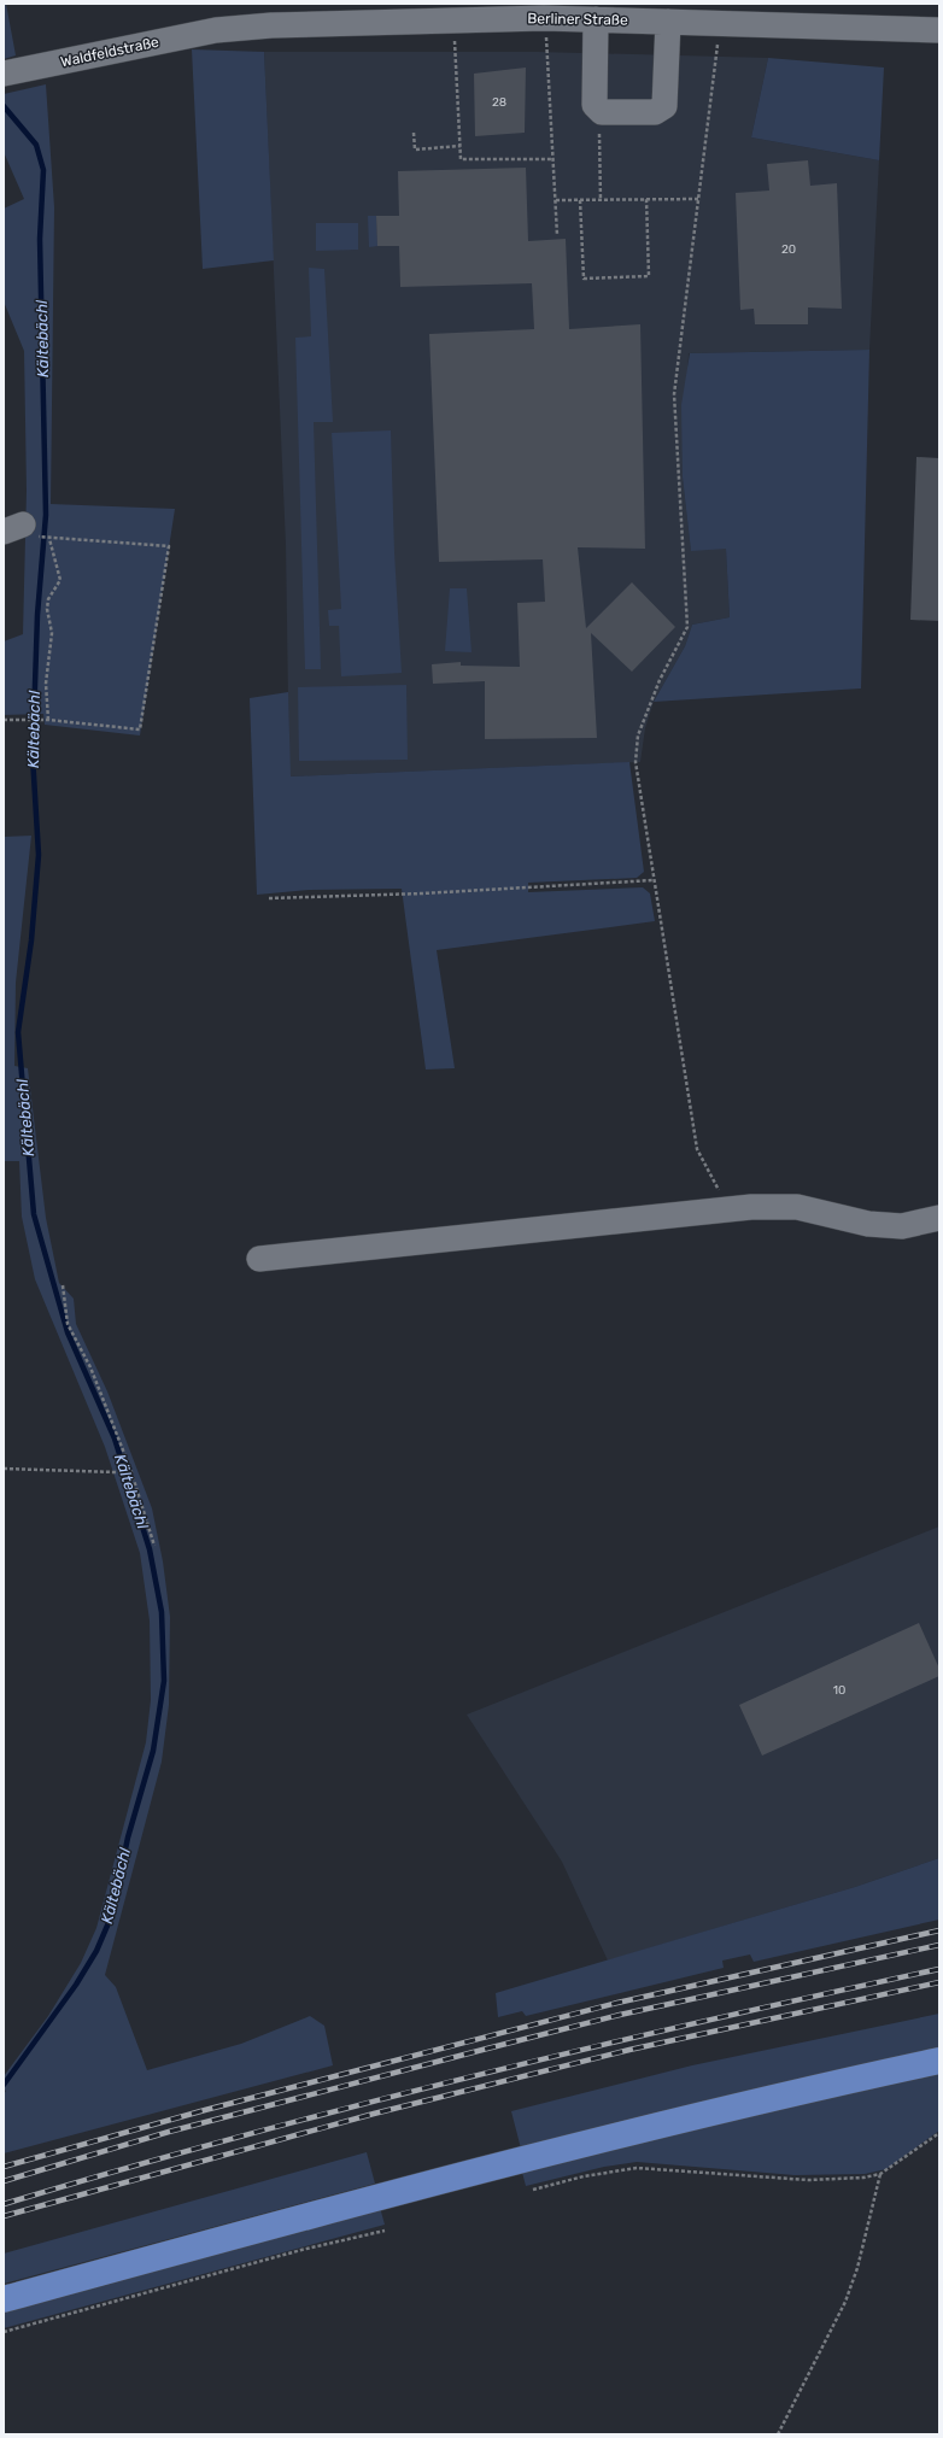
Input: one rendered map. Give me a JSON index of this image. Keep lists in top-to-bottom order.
{
  "streets": {
    "street": ["Berliner Straße", "Waldfeldstraße"]
  },
  "crossings": [
    ["Berliner Straße", "Waldfeldstraße"]
  ],
  "water": ["Kältebächl"],
  "house_numbers": ["28", "20", "10"]
}
